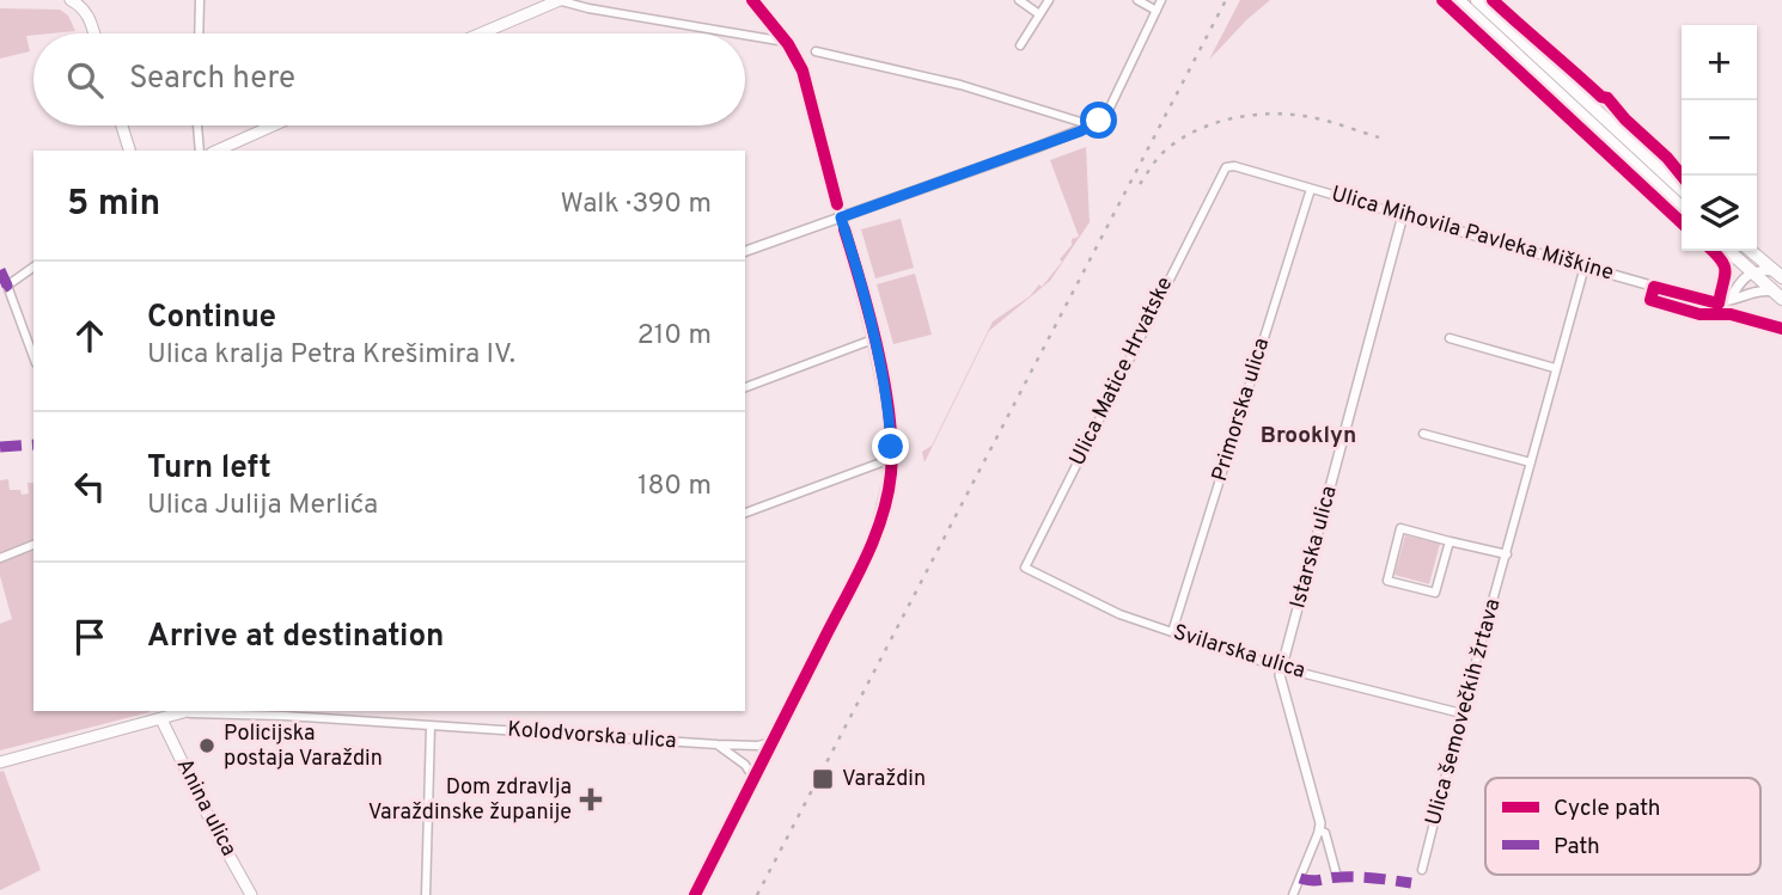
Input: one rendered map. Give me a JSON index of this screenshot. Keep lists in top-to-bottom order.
{
  "streets": {
    "main road": ["Anina ulica"],
    "street": [
      "Ulica Mihovila Pavleka Miškine",
      "Ulica Matice Hrvatske",
      "Primorska ulica",
      "Istarska ulica",
      "Svilarska ulica",
      "Ulica šemovečkih žrtava",
      "Kolodvorska ulica"
    ]
  },
  "crossings": [
    ["Ulica Mihovila Pavleka Miškine", "Ulica Matice Hrvatske"],
    ["Ulica Mihovila Pavleka Miškine", "Primorska ulica"],
    ["Ulica Mihovila Pavleka Miškine", "Istarska ulica"],
    ["Ulica Mihovila Pavleka Miškine", "Ulica šemovečkih žrtava"],
    ["Ulica Matice Hrvatske", "Svilarska ulica"],
    ["Primorska ulica", "Svilarska ulica"],
    ["Istarska ulica", "Svilarska ulica"],
    ["Svilarska ulica", "Ulica šemovečkih žrtava"]
  ],
  "districts": ["Brooklyn"],
  "places": {
    "other": ["Policijska postaja Varaždin"],
    "transit": ["Varaždin"],
    "health": ["Dom zdravlja Varaždinske županije"]
  },
  "legend": ["Cycle path", "Path"],
  "page": {
    "map_buttons": ["+", "−"],
    "search": "Search here",
    "heading": ["5 min", "Walk · 390 m"],
    "list": [
      ["Continue", "Ulica kralja Petra Krešimira IV.", "210 m"],
      ["Turn left", "Ulica Julija Merlića", "180 m"],
      "Arrive at destination"
    ]
  }
}
